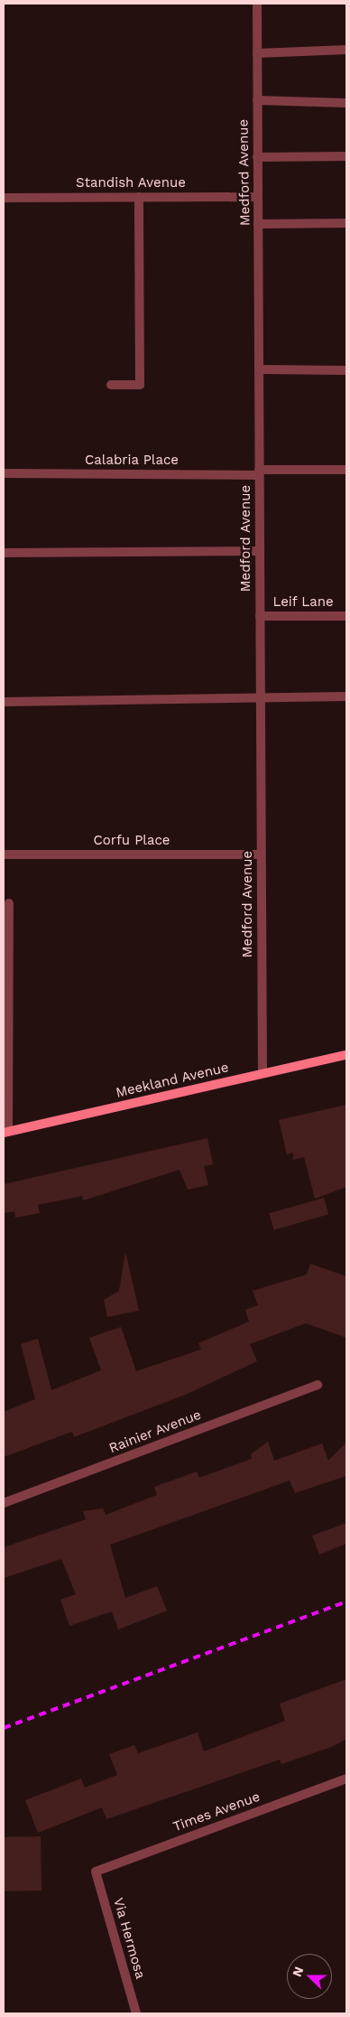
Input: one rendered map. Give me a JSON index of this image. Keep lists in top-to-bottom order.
{
  "streets": {
    "main road": ["Meekland Avenue"],
    "street": [
      "Medford Avenue",
      "Standish Avenue",
      "Calabria Place",
      "Leif Lane",
      "Corfu Place",
      "Rainier Avenue",
      "Times Avenue",
      "Via Hermosa"
    ]
  },
  "crossings": [
    ["Medford Avenue", "Standish Avenue"],
    ["Medford Avenue", "Calabria Place"],
    ["Medford Avenue", "Leif Lane"],
    ["Medford Avenue", "Corfu Place"],
    ["Medford Avenue", "Meekland Avenue"],
    ["Times Avenue", "Via Hermosa"]
  ],
  "north": "left"
}
